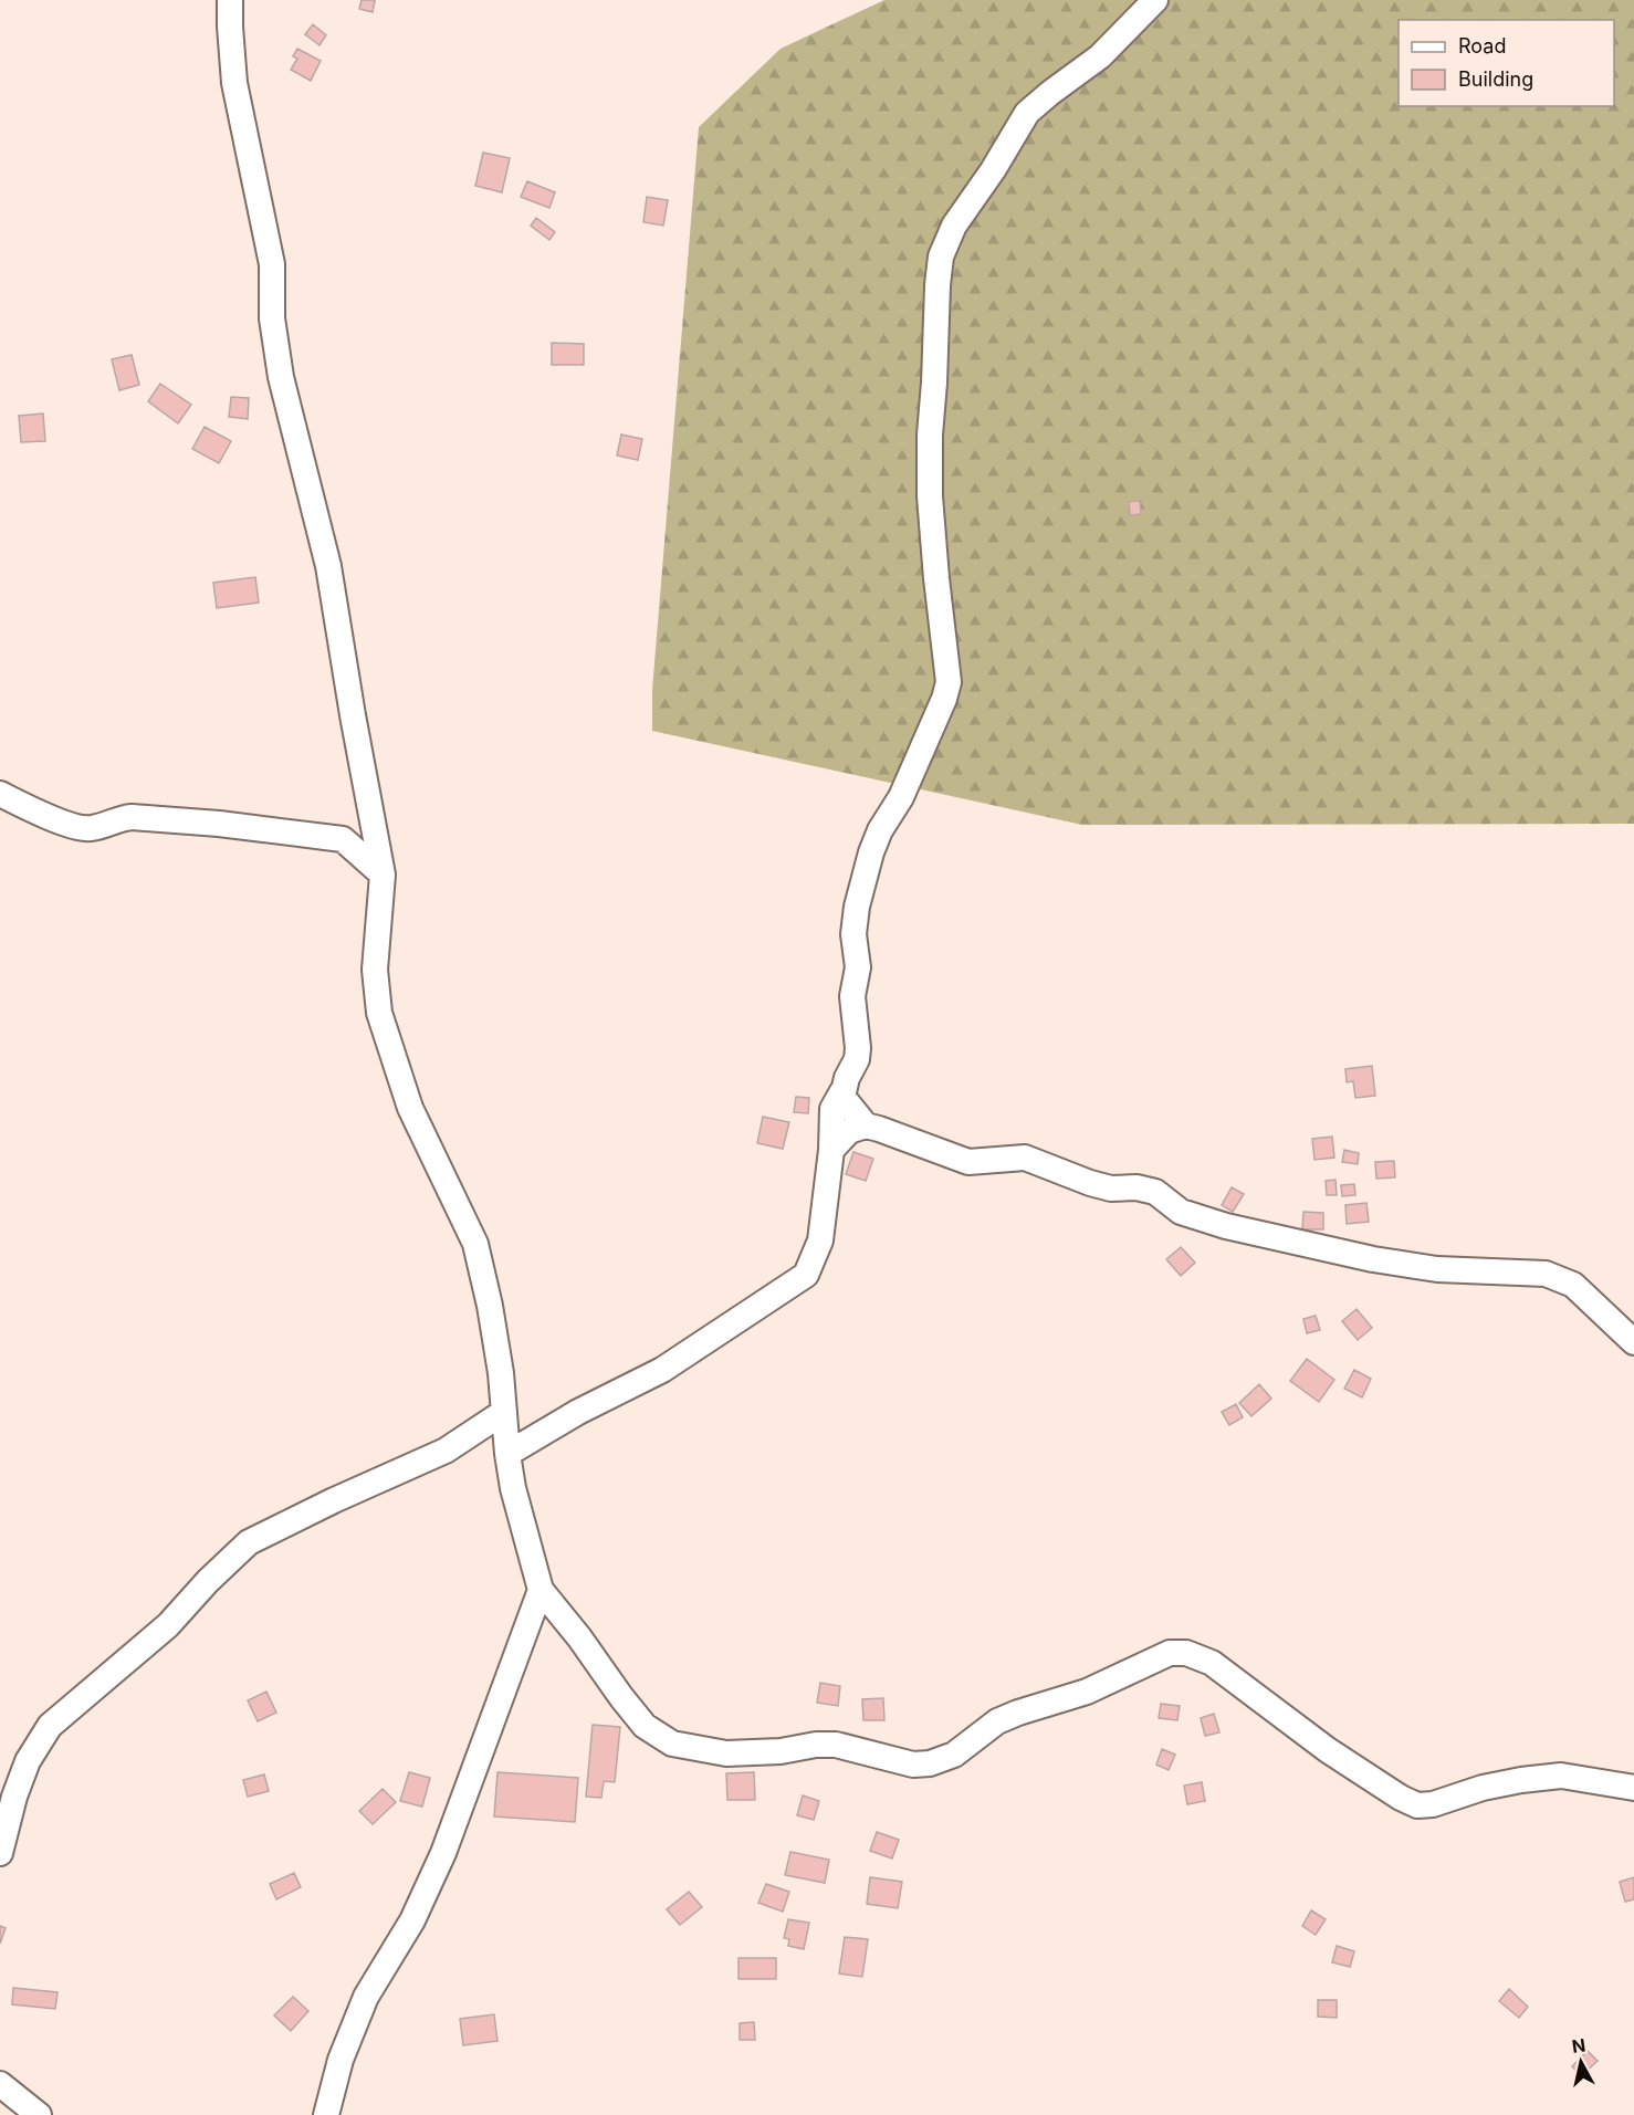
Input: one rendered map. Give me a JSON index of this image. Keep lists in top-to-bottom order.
{
  "legend": ["Road", "Building"],
  "north": "top"
}
